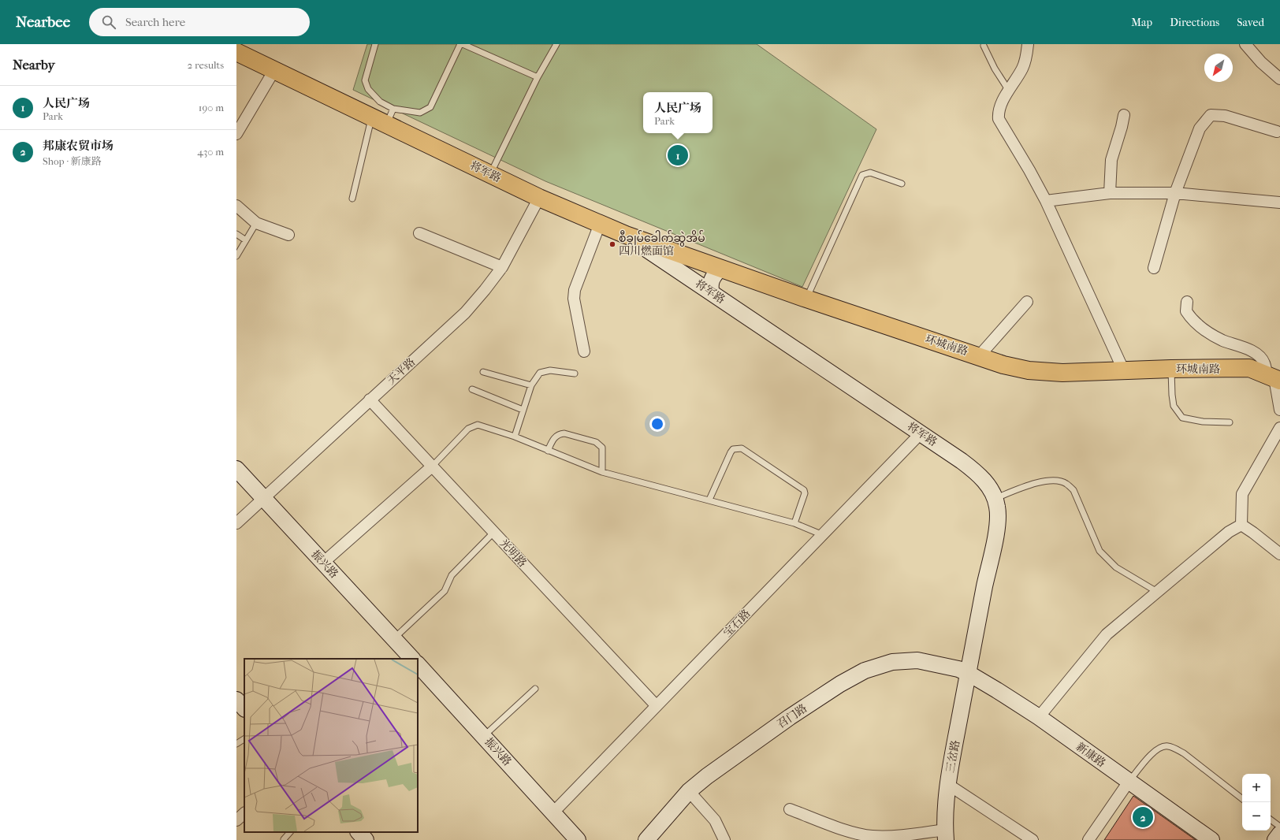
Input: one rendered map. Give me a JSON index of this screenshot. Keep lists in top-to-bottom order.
{
  "streets": {
    "main road": [
      "将军路",
      "环城南路",
      "振兴路",
      "召门路",
      "新康路",
      "三岔路"
    ],
    "street": ["天平路", "光明路", "宝石路"]
  },
  "crossings": [
    ["将军路", "环城南路"],
    ["将军路", "天平路"],
    ["将军路", "宝石路"],
    ["将军路", "召门路"],
    ["将军路", "新康路"],
    ["将军路", "三岔路"],
    ["天平路", "光明路"],
    ["天平路", "振兴路"],
    ["光明路", "宝石路"],
    ["振兴路", "宝石路"],
    ["召门路", "新康路"],
    ["召门路", "三岔路"],
    ["新康路", "三岔路"]
  ],
  "places": ["စီချွမ်ခေါက်ဆွဲအိမ် 四川燃面馆"],
  "north": "bottom left",
  "page": {
    "header": "Nearbee",
    "search": "Search here",
    "nav": ["Map", "Directions", "Saved"],
    "heading": ["Nearby", "2 results"],
    "list": [
      {
        "mark": "1",
        "name": "人民广场",
        "note": "Park",
        "value": "190 m"
      },
      {
        "mark": "2",
        "name": "邦康农贸市场",
        "note": "Shop · 新康路",
        "value": "430 m"
      }
    ],
    "popup": ["人民广场", "Park"],
    "pins": ["1", "2"],
    "map_buttons": ["+", "−"]
  }
}
